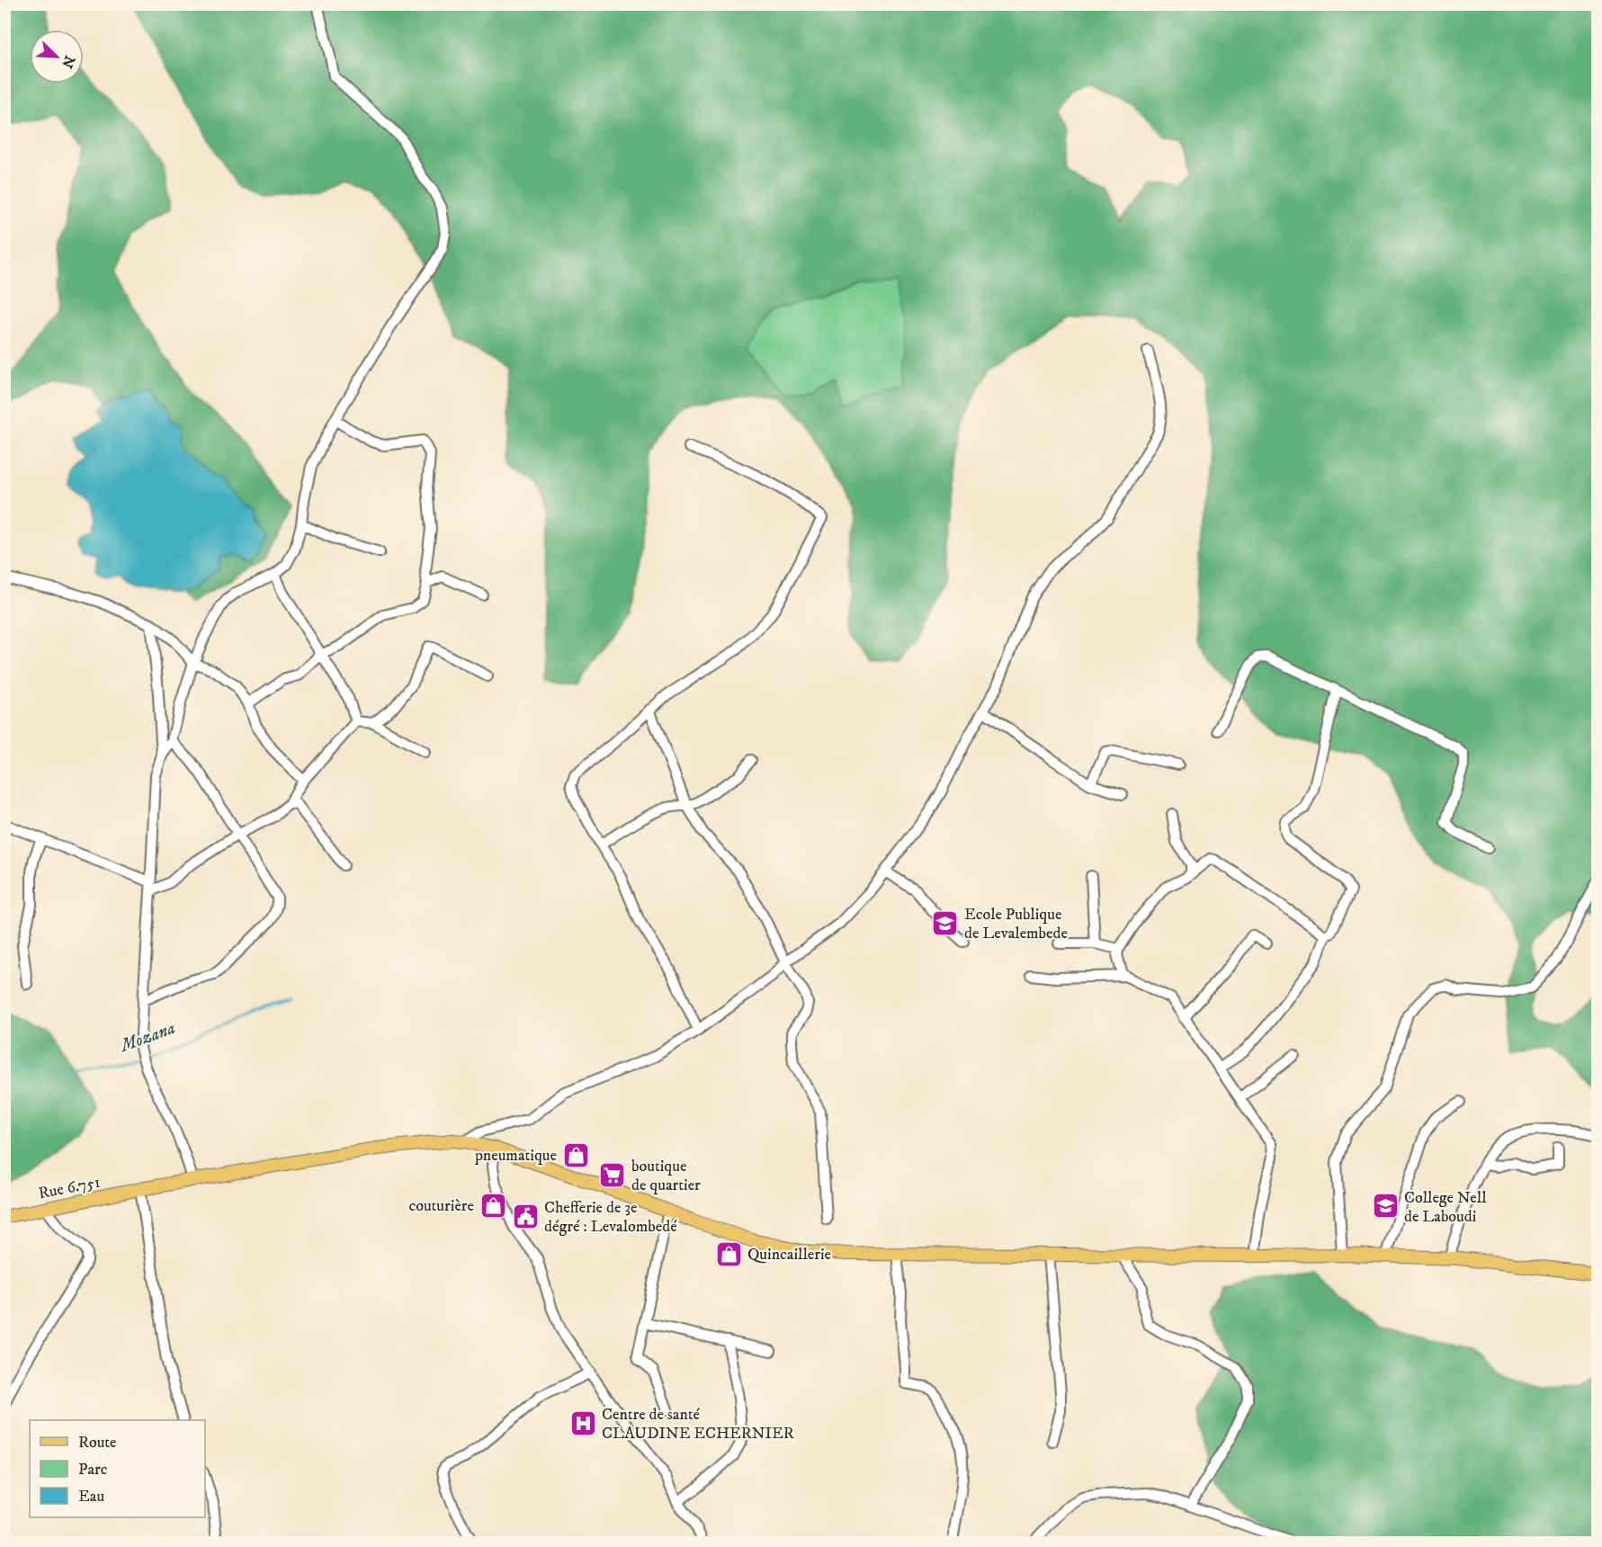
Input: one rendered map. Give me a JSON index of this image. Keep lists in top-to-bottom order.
{
  "streets": {
    "main road": ["Rue 6.751"]
  },
  "water": ["Mozana"],
  "places": {
    "school or university": ["Ecole Publique de Levalembede", "College Nell de Laboudi"],
    "shop": ["pneumatique", "couturière", "Quincaillerie"],
    "supermarket": ["boutique de quartier"],
    "public building": ["Chefferie de 3e dégré : Levalombedé"],
    "hospital": ["Centre de santé CLAUDINE ECHERNIER"]
  },
  "legend": ["Route", "Parc", "Eau"],
  "north": "bottom right"
}
